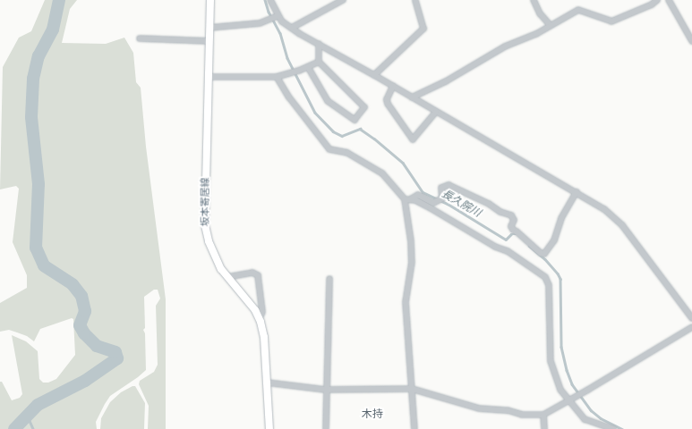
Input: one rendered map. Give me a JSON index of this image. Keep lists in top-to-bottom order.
{
  "streets": {
    "main road": ["坂本寄居線"]
  },
  "districts": ["木持"],
  "water": ["長久院川"]
}
